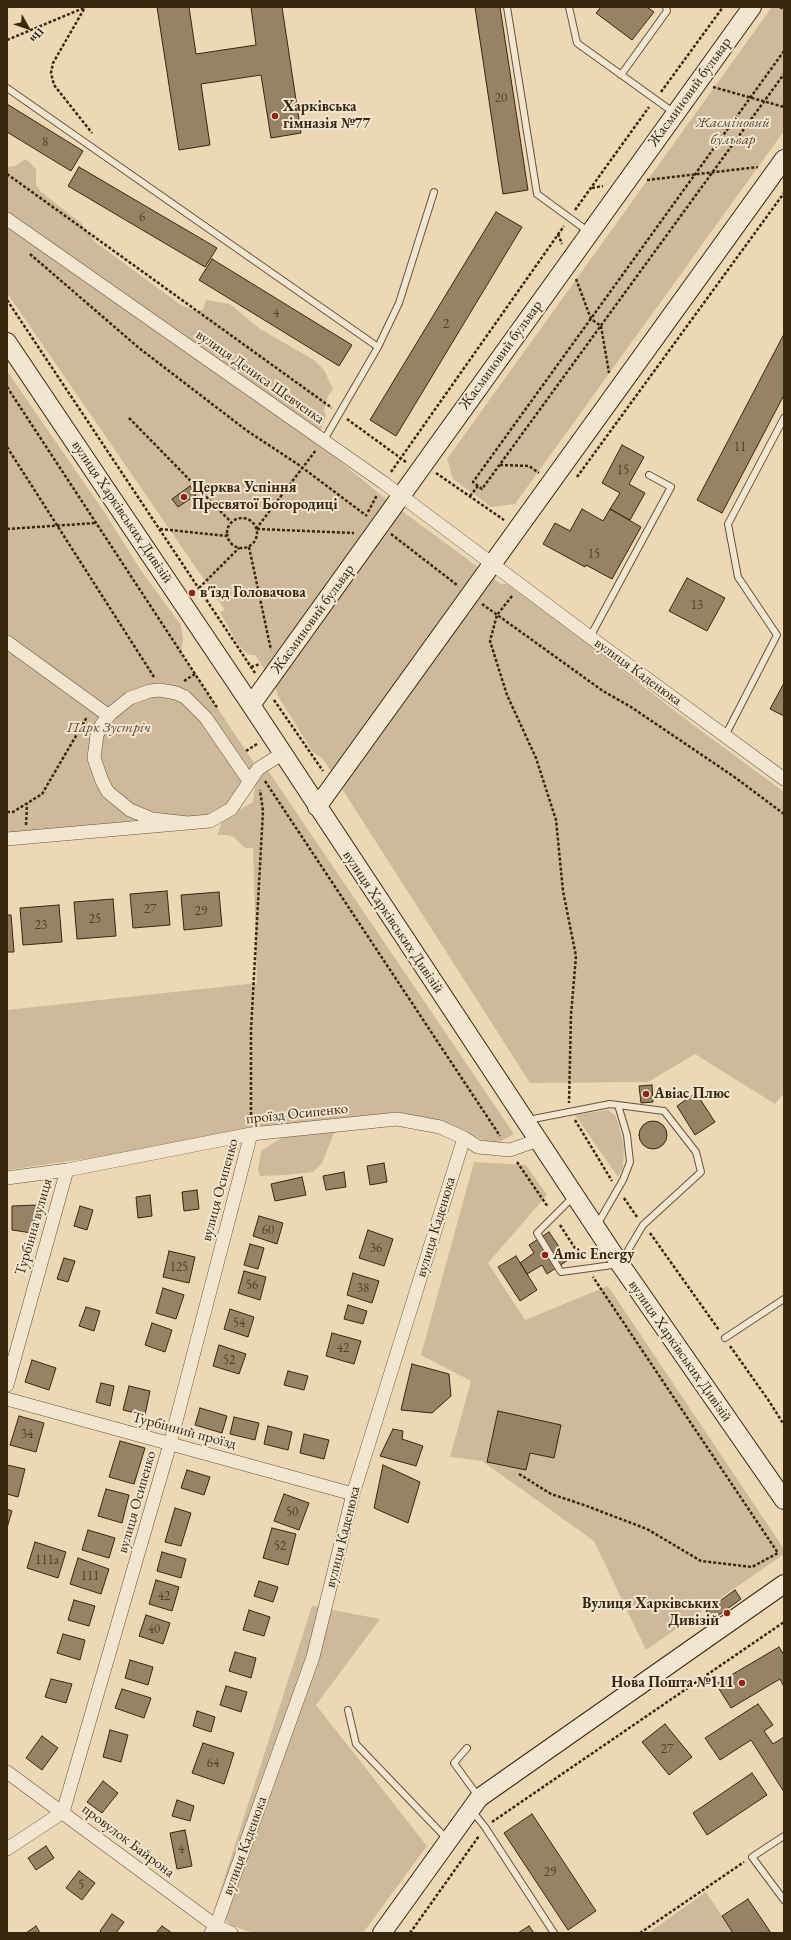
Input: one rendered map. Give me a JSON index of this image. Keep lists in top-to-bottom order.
{
  "streets": {
    "street": [
      "Жасминовий бульвар",
      "вулиця Дениса Шевченка",
      "вулиця Харківських Дивізій",
      "вулиця Каденюка",
      "проїзд Осипенко",
      "вулиця Осипенко",
      "Турбінна вулиця",
      "Турбінний проїзд",
      "провулок Байрона"
    ]
  },
  "crossings": [
    ["Жасминовий бульвар", "вулиця Дениса Шевченка"],
    ["Жасминовий бульвар", "вулиця Харківських Дивізій"],
    ["вулиця Дениса Шевченка", "вулиця Каденюка"],
    ["вулиця Харківських Дивізій", "проїзд Осипенко"],
    ["вулиця Каденюка", "проїзд Осипенко"],
    ["вулиця Каденюка", "Турбінний проїзд"],
    ["вулиця Каденюка", "провулок Байрона"],
    ["проїзд Осипенко", "вулиця Осипенко"],
    ["проїзд Осипенко", "Турбінна вулиця"],
    ["вулиця Осипенко", "Турбінний проїзд"],
    ["вулиця Осипенко", "провулок Байрона"]
  ],
  "parks": ["Жасміновий бульвар", "Парк Зустріч"],
  "places": [
    "Харківська гімназія №77",
    "Церква Успіння Пресвятої Богородиці",
    "в'їзд Головачова",
    "Авіас Плюс",
    "Amic Energy",
    "Вулиця Харківських Дивізій",
    "Нова Пошта №111"
  ],
  "house_numbers": [
    "20",
    "8",
    "6",
    "4",
    "2",
    "11",
    "15",
    "15",
    "13",
    "27",
    "29",
    "25",
    "23",
    "60",
    "36",
    "125",
    "56",
    "38",
    "54",
    "42",
    "52",
    "34",
    "50",
    "52",
    "111а",
    "111",
    "42",
    "40",
    "27",
    "64",
    "4",
    "29",
    "5"
  ],
  "north": "bottom right"
}
